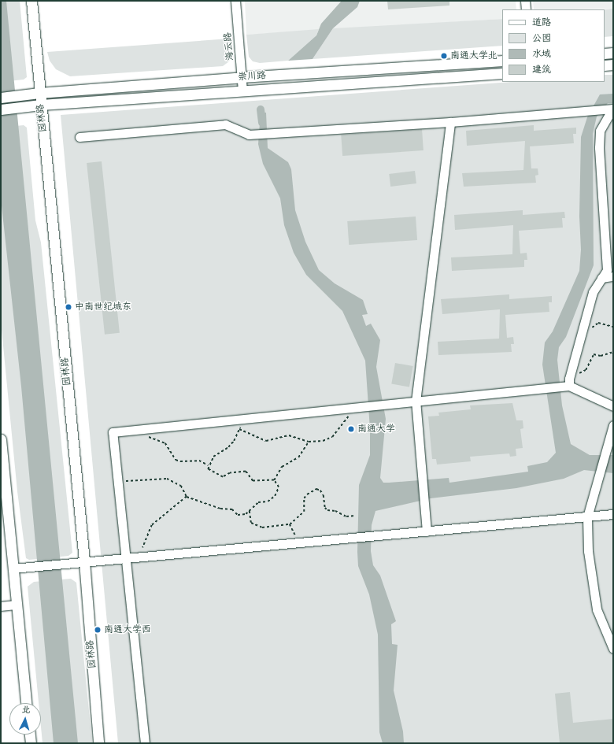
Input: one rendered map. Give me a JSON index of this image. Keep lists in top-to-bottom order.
{
  "streets": {
    "main road": ["崇川路", "园林路"],
    "street": ["海云路"]
  },
  "crossings": [
    ["海云路", "崇川路"],
    ["崇川路", "园林路"]
  ],
  "places": [
    "南通大学北",
    "中南世纪城东",
    "南通大学",
    "南通大学西"
  ],
  "legend": [
    "道路",
    "公园",
    "水域",
    "建筑"
  ],
  "north": "top"
}
